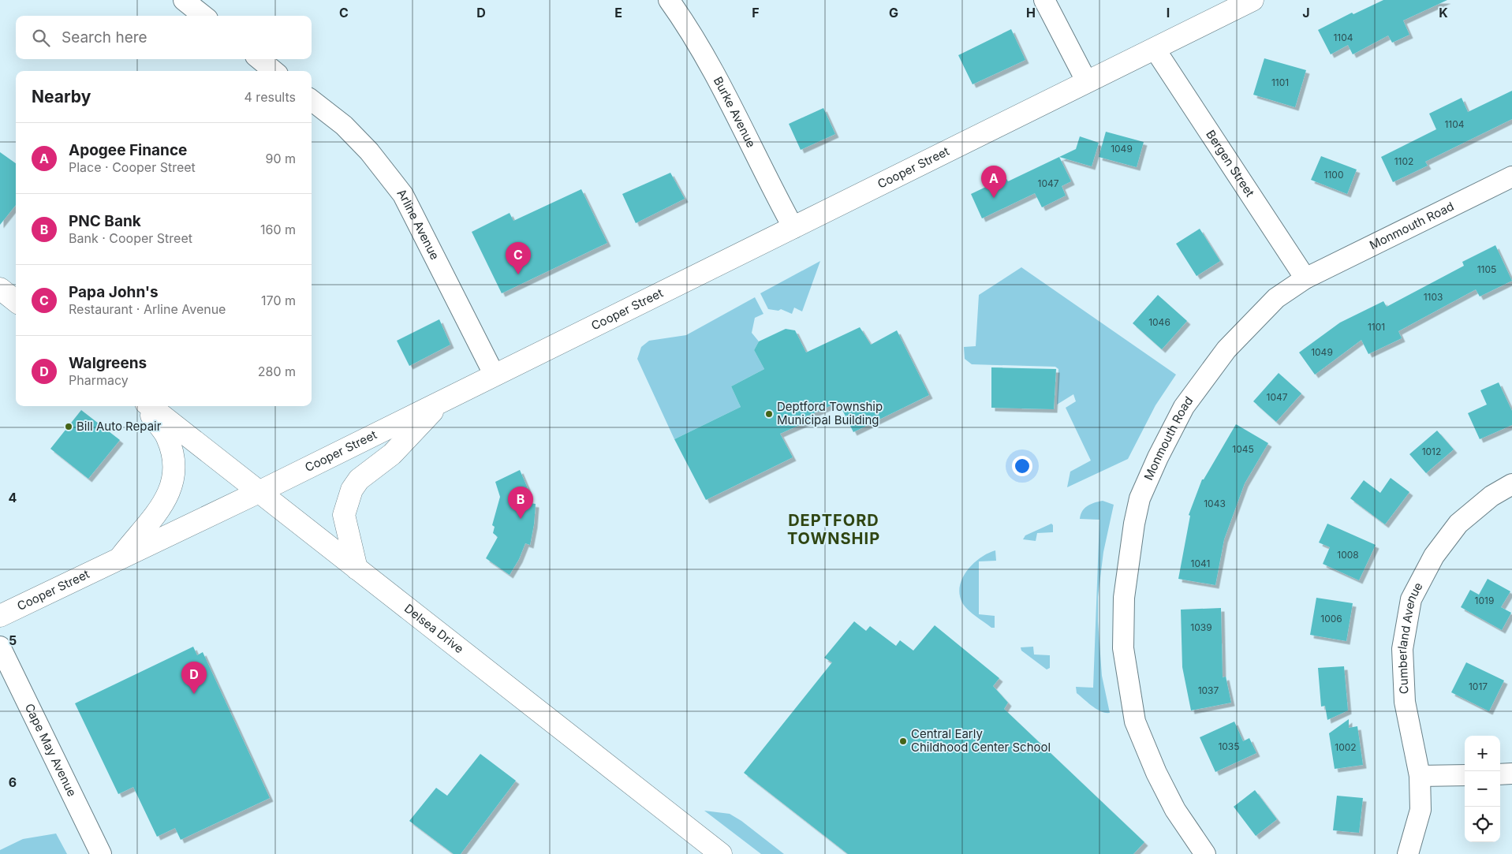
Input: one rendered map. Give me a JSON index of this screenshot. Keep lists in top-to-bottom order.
{
  "streets": {
    "main road": ["Cooper Street", "Delsea Drive"],
    "street": [
      "Burke Avenue",
      "Bergen Street",
      "Arline Avenue",
      "Monmouth Road",
      "Cumberland Avenue",
      "Cape May Avenue"
    ]
  },
  "crossings": [
    ["Burke Avenue", "Cooper Street"],
    ["Bergen Street", "Cooper Street"],
    ["Bergen Street", "Monmouth Road"],
    ["Cooper Street", "Arline Avenue"],
    ["Cooper Street", "Delsea Drive"]
  ],
  "districts": ["DEPTFORD TOWNSHIP"],
  "places": ["Deptford Township Municipal Building", "Bill Auto Repair", "Central Early Childhood Center School"],
  "house_numbers": [
    "1104",
    "1101",
    "1104",
    "1049",
    "1102",
    "1100",
    "1047",
    "1105",
    "1103",
    "1046",
    "1101",
    "1049",
    "1047",
    "1045",
    "1012",
    "1043",
    "1008",
    "1041",
    "1019",
    "1006",
    "1039",
    "1017",
    "1037",
    "1035",
    "1002"
  ],
  "page": {
    "search": "Search here",
    "heading": ["Nearby", "4 results"],
    "list": [
      {
        "mark": "A",
        "name": "Apogee Finance",
        "note": "Place · Cooper Street",
        "value": "90 m"
      },
      {
        "mark": "B",
        "name": "PNC Bank",
        "note": "Bank · Cooper Street",
        "value": "160 m"
      },
      {
        "mark": "C",
        "name": "Papa John's",
        "note": "Restaurant · Arline Avenue",
        "value": "170 m"
      },
      {
        "mark": "D",
        "name": "Walgreens",
        "note": "Pharmacy",
        "value": "280 m"
      }
    ],
    "pins": [
      "A",
      "C",
      "B",
      "D"
    ],
    "map_buttons": ["+", "−"]
  },
  "grid": {
    "columns": [
      "C",
      "D",
      "E",
      "F",
      "G",
      "H",
      "I",
      "J",
      "K"
    ],
    "rows": ["4", "5", "6"]
  }
}
